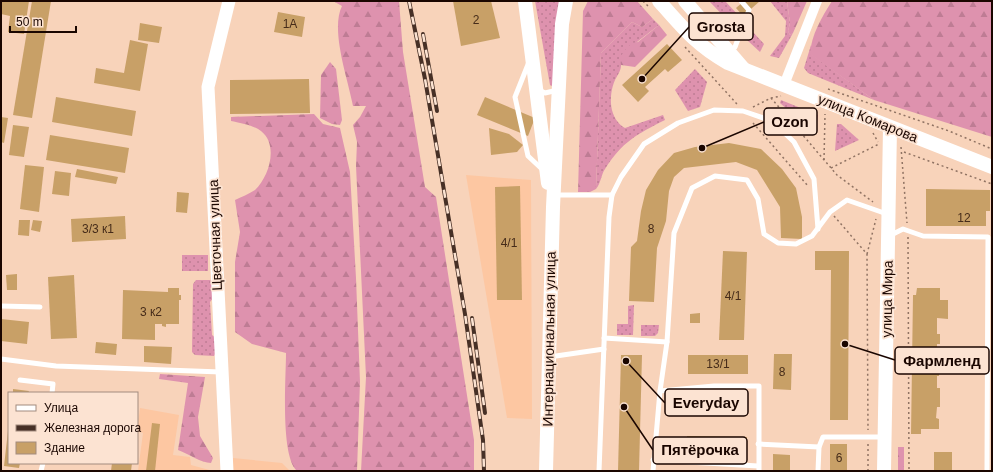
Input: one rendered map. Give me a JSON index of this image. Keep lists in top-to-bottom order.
{
  "streets": {
    "main road": ["улица Комарова", "улица Мира", "Интернациональная улица"],
    "street": ["Цветочная улица"]
  },
  "crossings": [
    ["улица Комарова", "улица Мира"]
  ],
  "places": [
    "Grosta",
    "Ozon",
    "Фармленд",
    "Everyday",
    "Пятёрочка"
  ],
  "house_numbers": [
    "2",
    "1А",
    "12",
    "3/3 к1",
    "8",
    "4/1",
    "4/1",
    "3 к2",
    "13/1",
    "8",
    "6"
  ],
  "legend": ["Улица", "Железная дорога", "Здание"],
  "scale_bar": "50 m"
}
